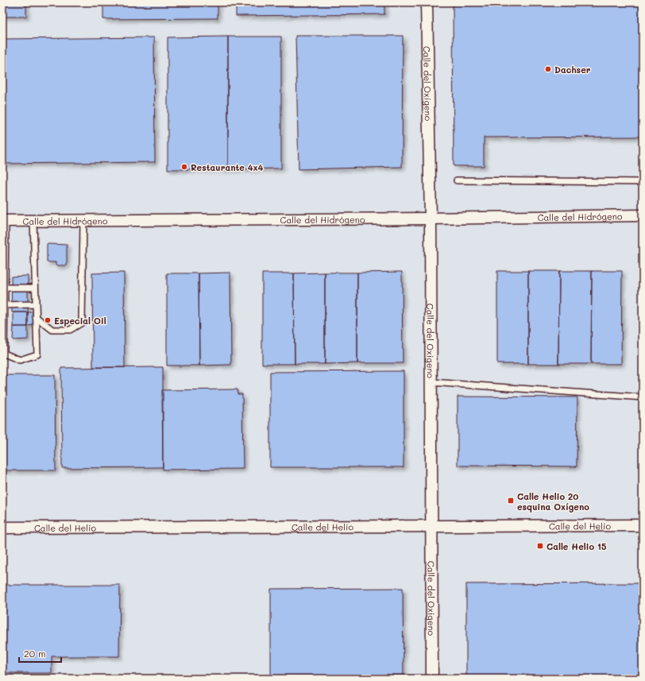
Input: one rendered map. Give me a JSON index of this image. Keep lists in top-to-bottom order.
{
  "streets": {
    "street": ["Calle del Oxígeno", "Calle del Hidrógeno", "Calle del Helio"]
  },
  "crossings": [
    ["Calle del Oxígeno", "Calle del Hidrógeno"],
    ["Calle del Oxígeno", "Calle del Helio"]
  ],
  "places": {
    "other": ["Dachser", "Restaurante 4x4", "Especial Oil"],
    "transit": ["Calle Helio 20 esquina Oxígeno", "Calle Helio 15"]
  },
  "scale_bar": "20 m"
}
